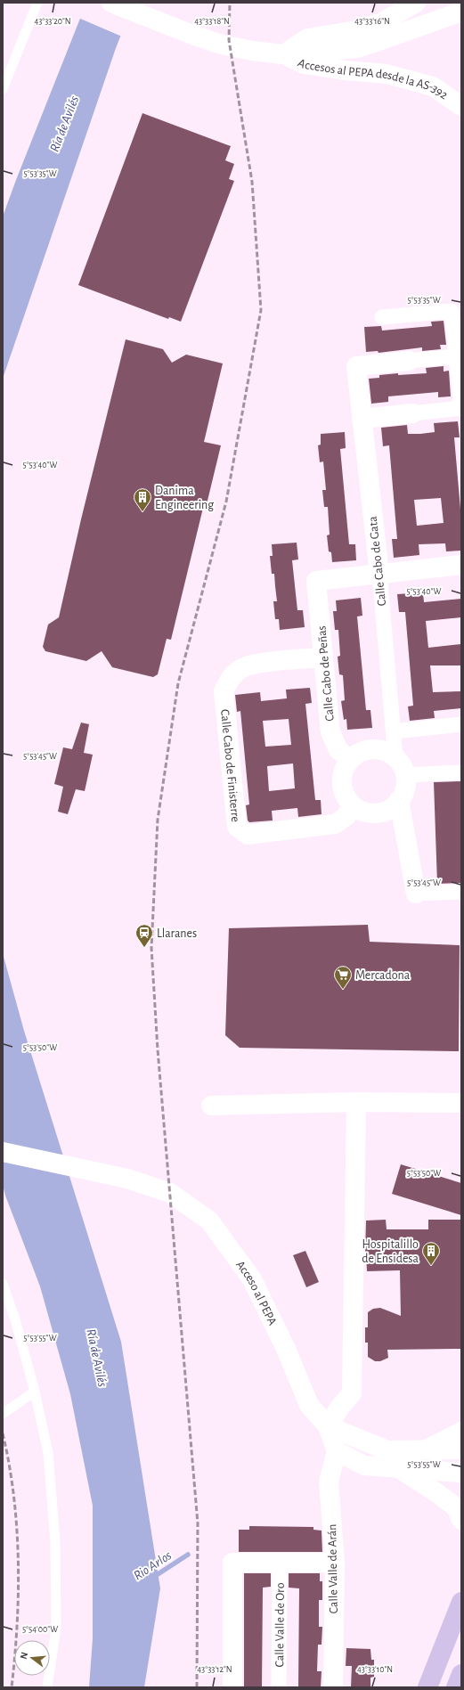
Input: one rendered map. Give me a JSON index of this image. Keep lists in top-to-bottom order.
{
  "streets": {
    "street": [
      "Accesos al PEPA desde la AS-392",
      "Calle Cabo de Gata",
      "Calle Cabo de Peñas",
      "Calle Cabo de Finisterre",
      "Acceso al PEPA",
      "Calle Valle de Arán",
      "Calle Valle de Oro"
    ]
  },
  "crossings": [
    ["Calle Cabo de Gata", "Calle Cabo de Peñas"],
    ["Calle Cabo de Gata", "Calle Cabo de Finisterre"],
    ["Calle Cabo de Peñas", "Calle Cabo de Finisterre"],
    ["Acceso al PEPA", "Calle Valle de Arán"]
  ],
  "water": ["Ría de Avilés", "Rio Arlos"],
  "places": {
    "building": ["Danima Engineering", "Hospitalillo de Ensidesa"],
    "station": ["Llaranes"],
    "supermarket": ["Mercadona"]
  },
  "north": "left",
  "coordinates": [
    "43°33'20\"N",
    "43°33'18\"N",
    "43°33'16\"N",
    "5°53'35\"W",
    "5°53'40\"W",
    "5°53'45\"W",
    "5°53'50\"W",
    "5°53'55\"W",
    "5°54'00\"W",
    "43°33'12\"N",
    "43°33'10\"N"
  ]
}
